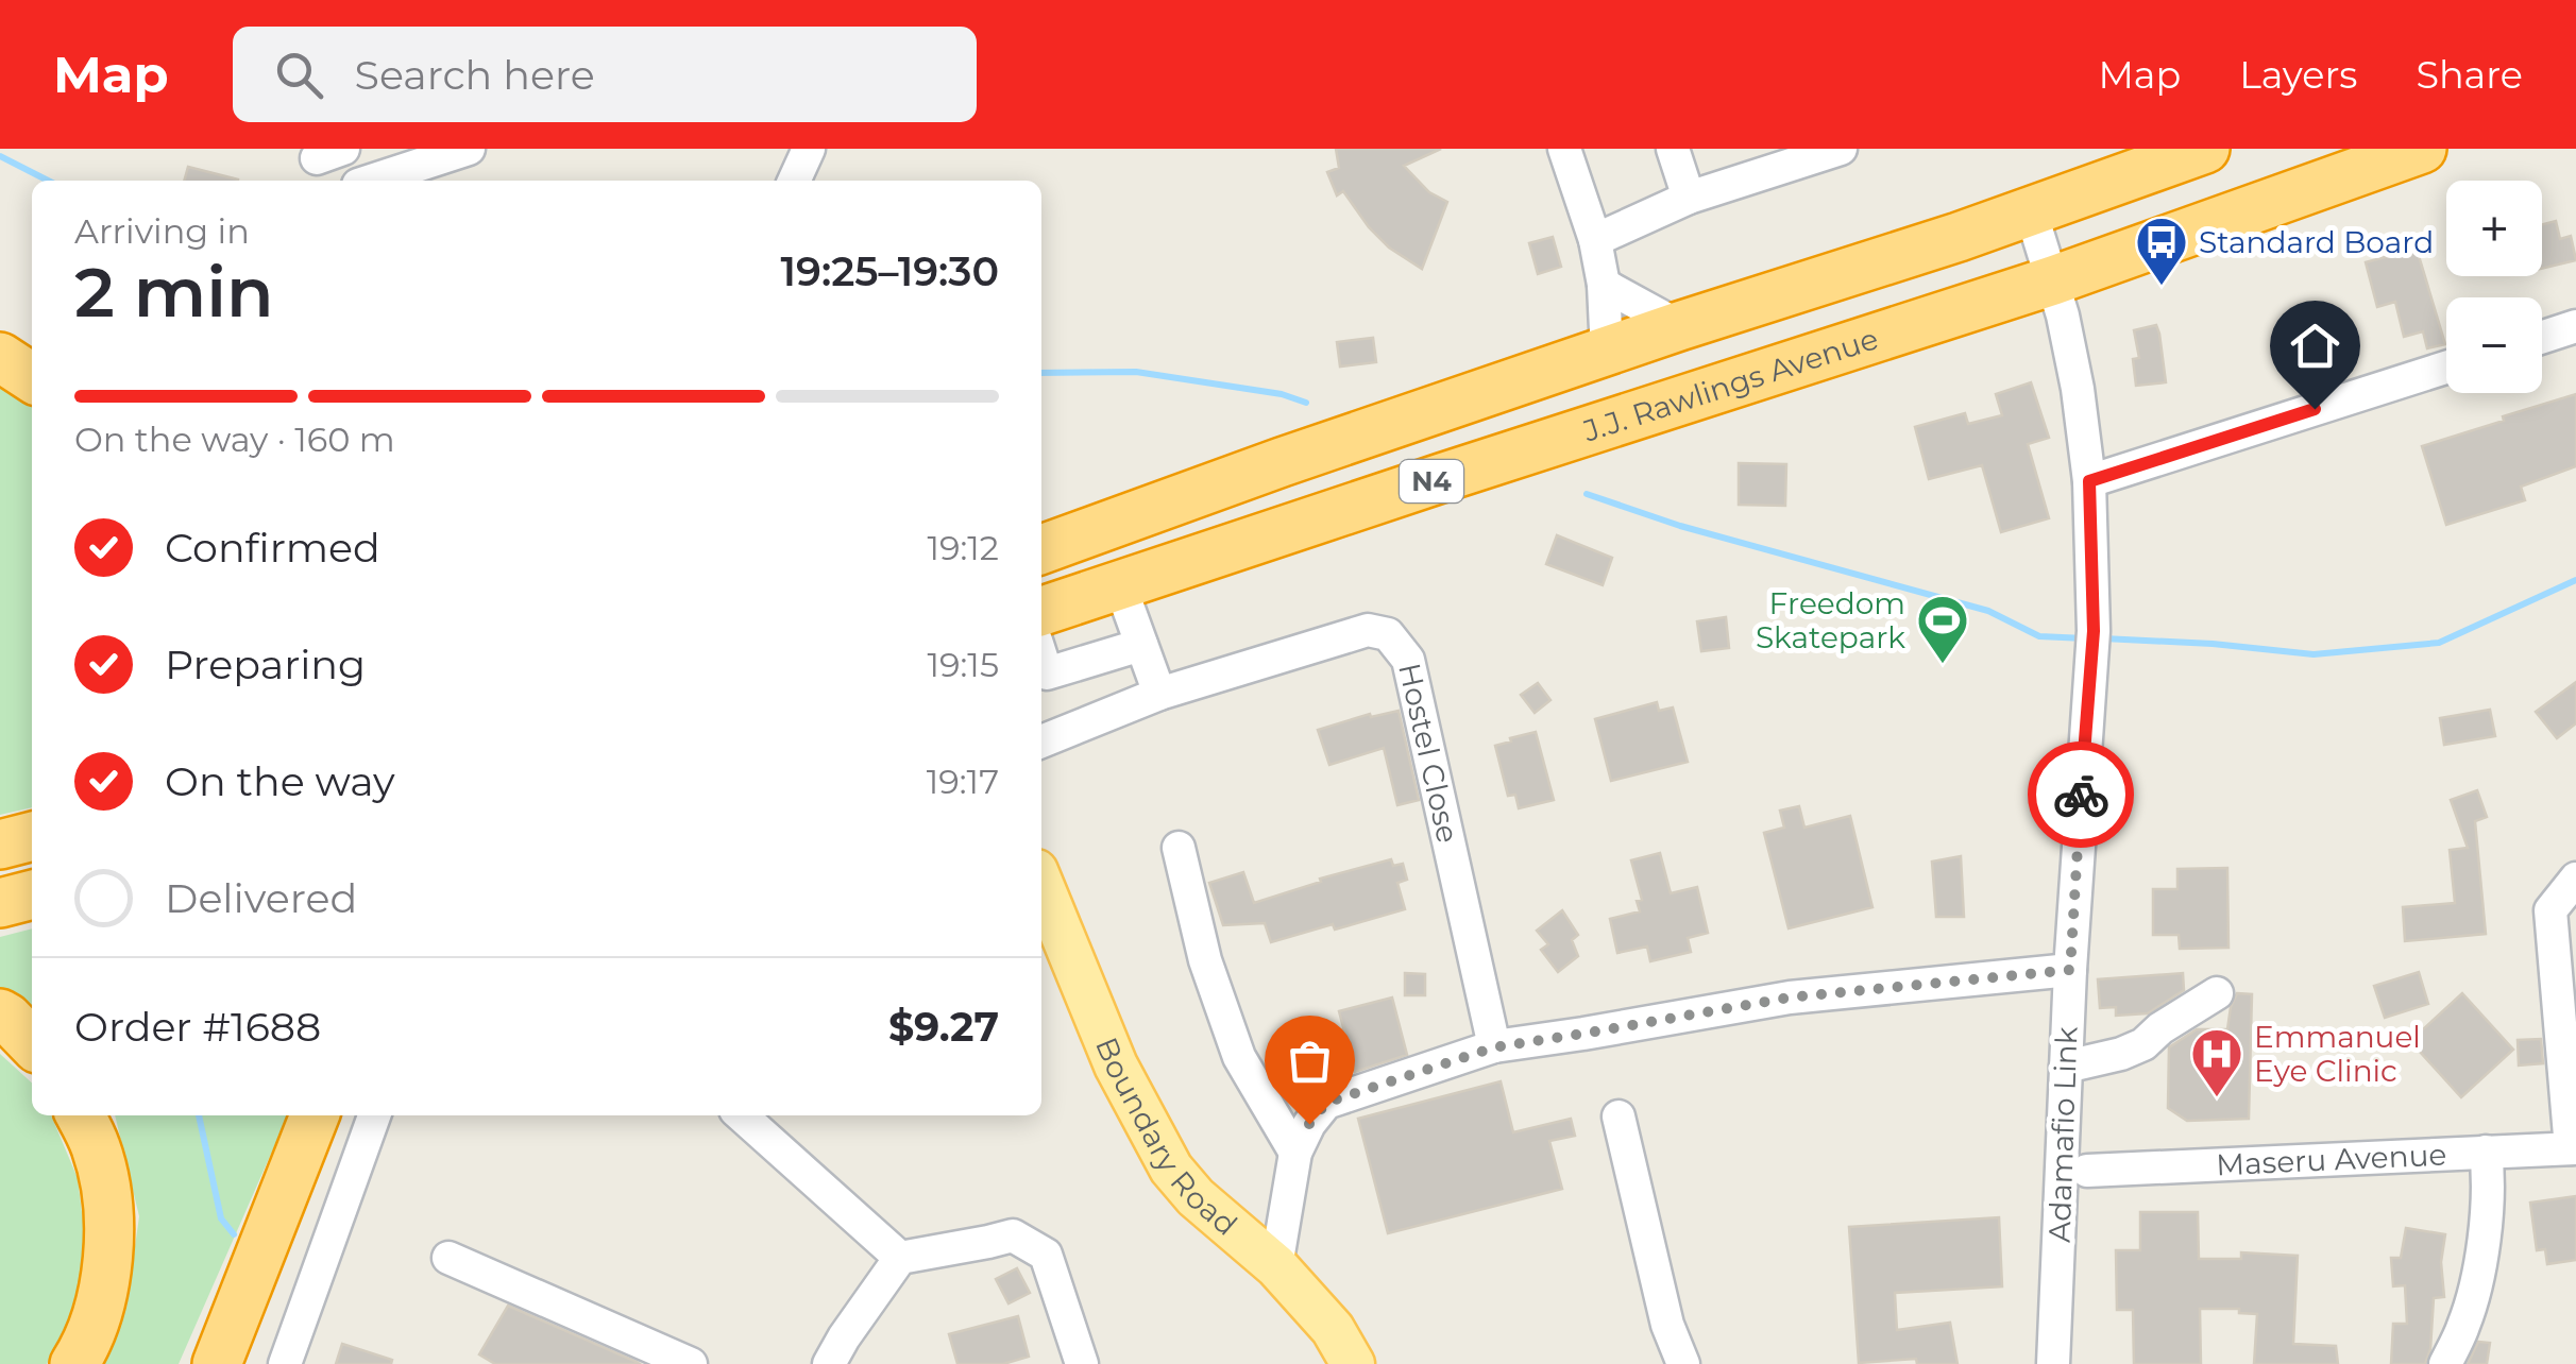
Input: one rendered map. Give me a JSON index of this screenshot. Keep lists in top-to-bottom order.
{
  "streets": {
    "highway": ["J.J. Rawlings Avenue", "N4"],
    "main road": ["Boundary Road"],
    "street": ["Hostel Close", "Adamafio Link", "Maseru Avenue"]
  },
  "crossings": [
    ["J.J. Rawlings Avenue", "Adamafio Link"],
    ["N4", "Adamafio Link"]
  ],
  "places": {
    "bus stop": ["Standard Board"],
    "sports": ["Freedom Skatepark"],
    "hospital": ["Emmanuel Eye Clinic"]
  },
  "page": {
    "header": "Map",
    "search": "Search here",
    "nav": ["Map", "Layers", "Share"],
    "map_buttons": ["+", "−"],
    "heading": ["2 min", "Arriving in", "19:25–19:30"],
    "panel": ["Order #1688", "$9.27"],
    "bar": "On the way · 160 m",
    "list": [
      ["Confirmed", "19:12"],
      ["Preparing", "19:15"],
      ["On the way", "19:17"],
      "Delivered"
    ]
  }
}
